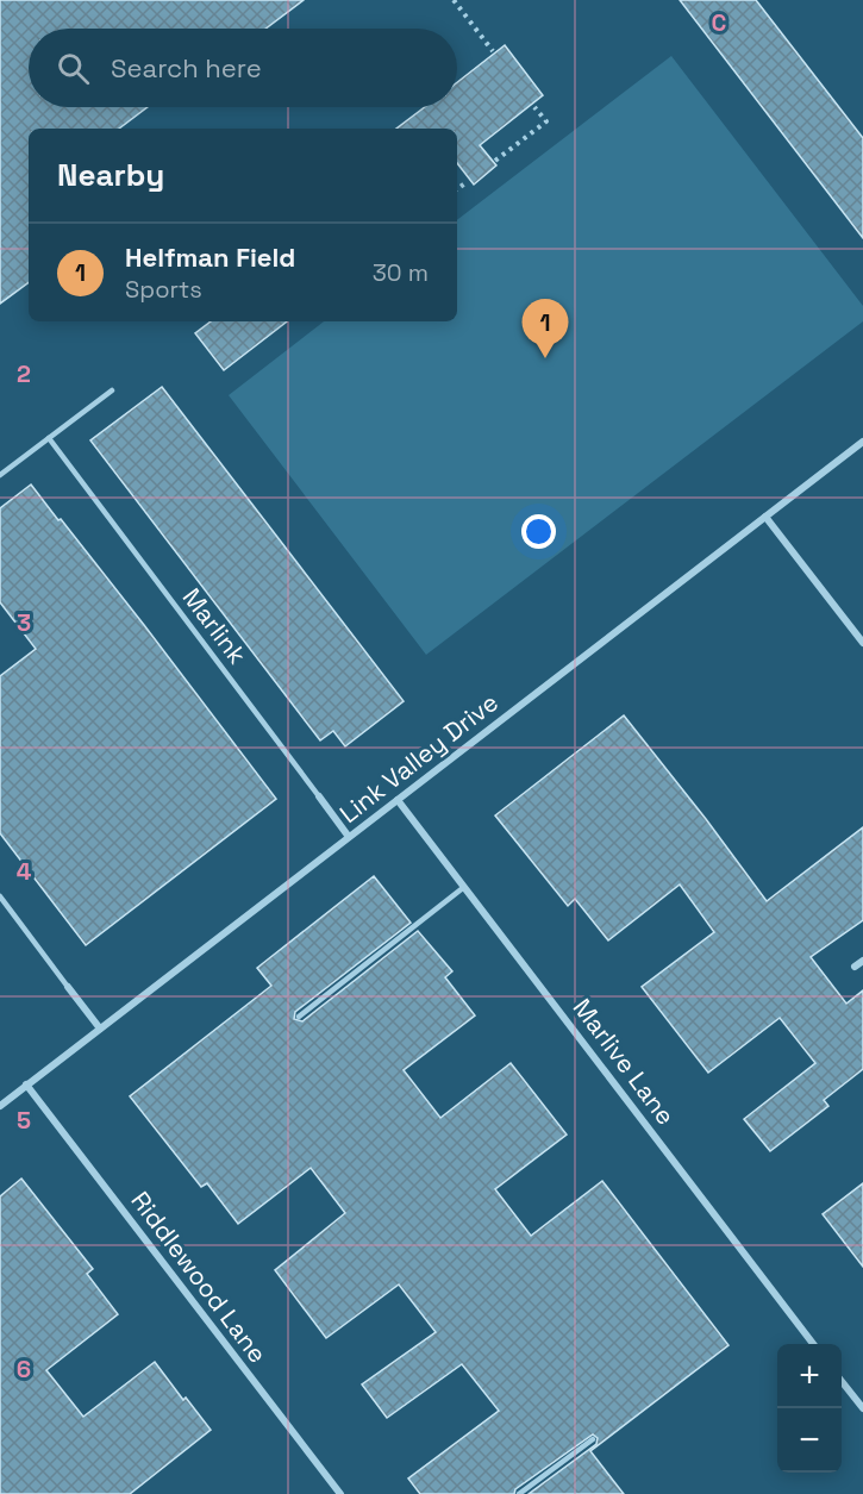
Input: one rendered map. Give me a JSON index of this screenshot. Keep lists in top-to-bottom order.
{
  "streets": {
    "street": [
      "Marlink",
      "Link Valley Drive",
      "Marlive Lane",
      "Riddlewood Lane"
    ]
  },
  "crossings": [
    ["Marlink", "Link Valley Drive"],
    ["Link Valley Drive", "Marlive Lane"],
    ["Link Valley Drive", "Riddlewood Lane"]
  ],
  "page": {
    "search": "Search here",
    "heading": "Nearby",
    "list": [
      {
        "mark": "1",
        "name": "Helfman Field",
        "note": "Sports",
        "value": "30 m"
      }
    ],
    "pins": "1",
    "map_buttons": ["+", "−"]
  },
  "grid": {
    "columns": ["C"],
    "rows": [
      "2",
      "3",
      "4",
      "5",
      "6"
    ]
  }
}
